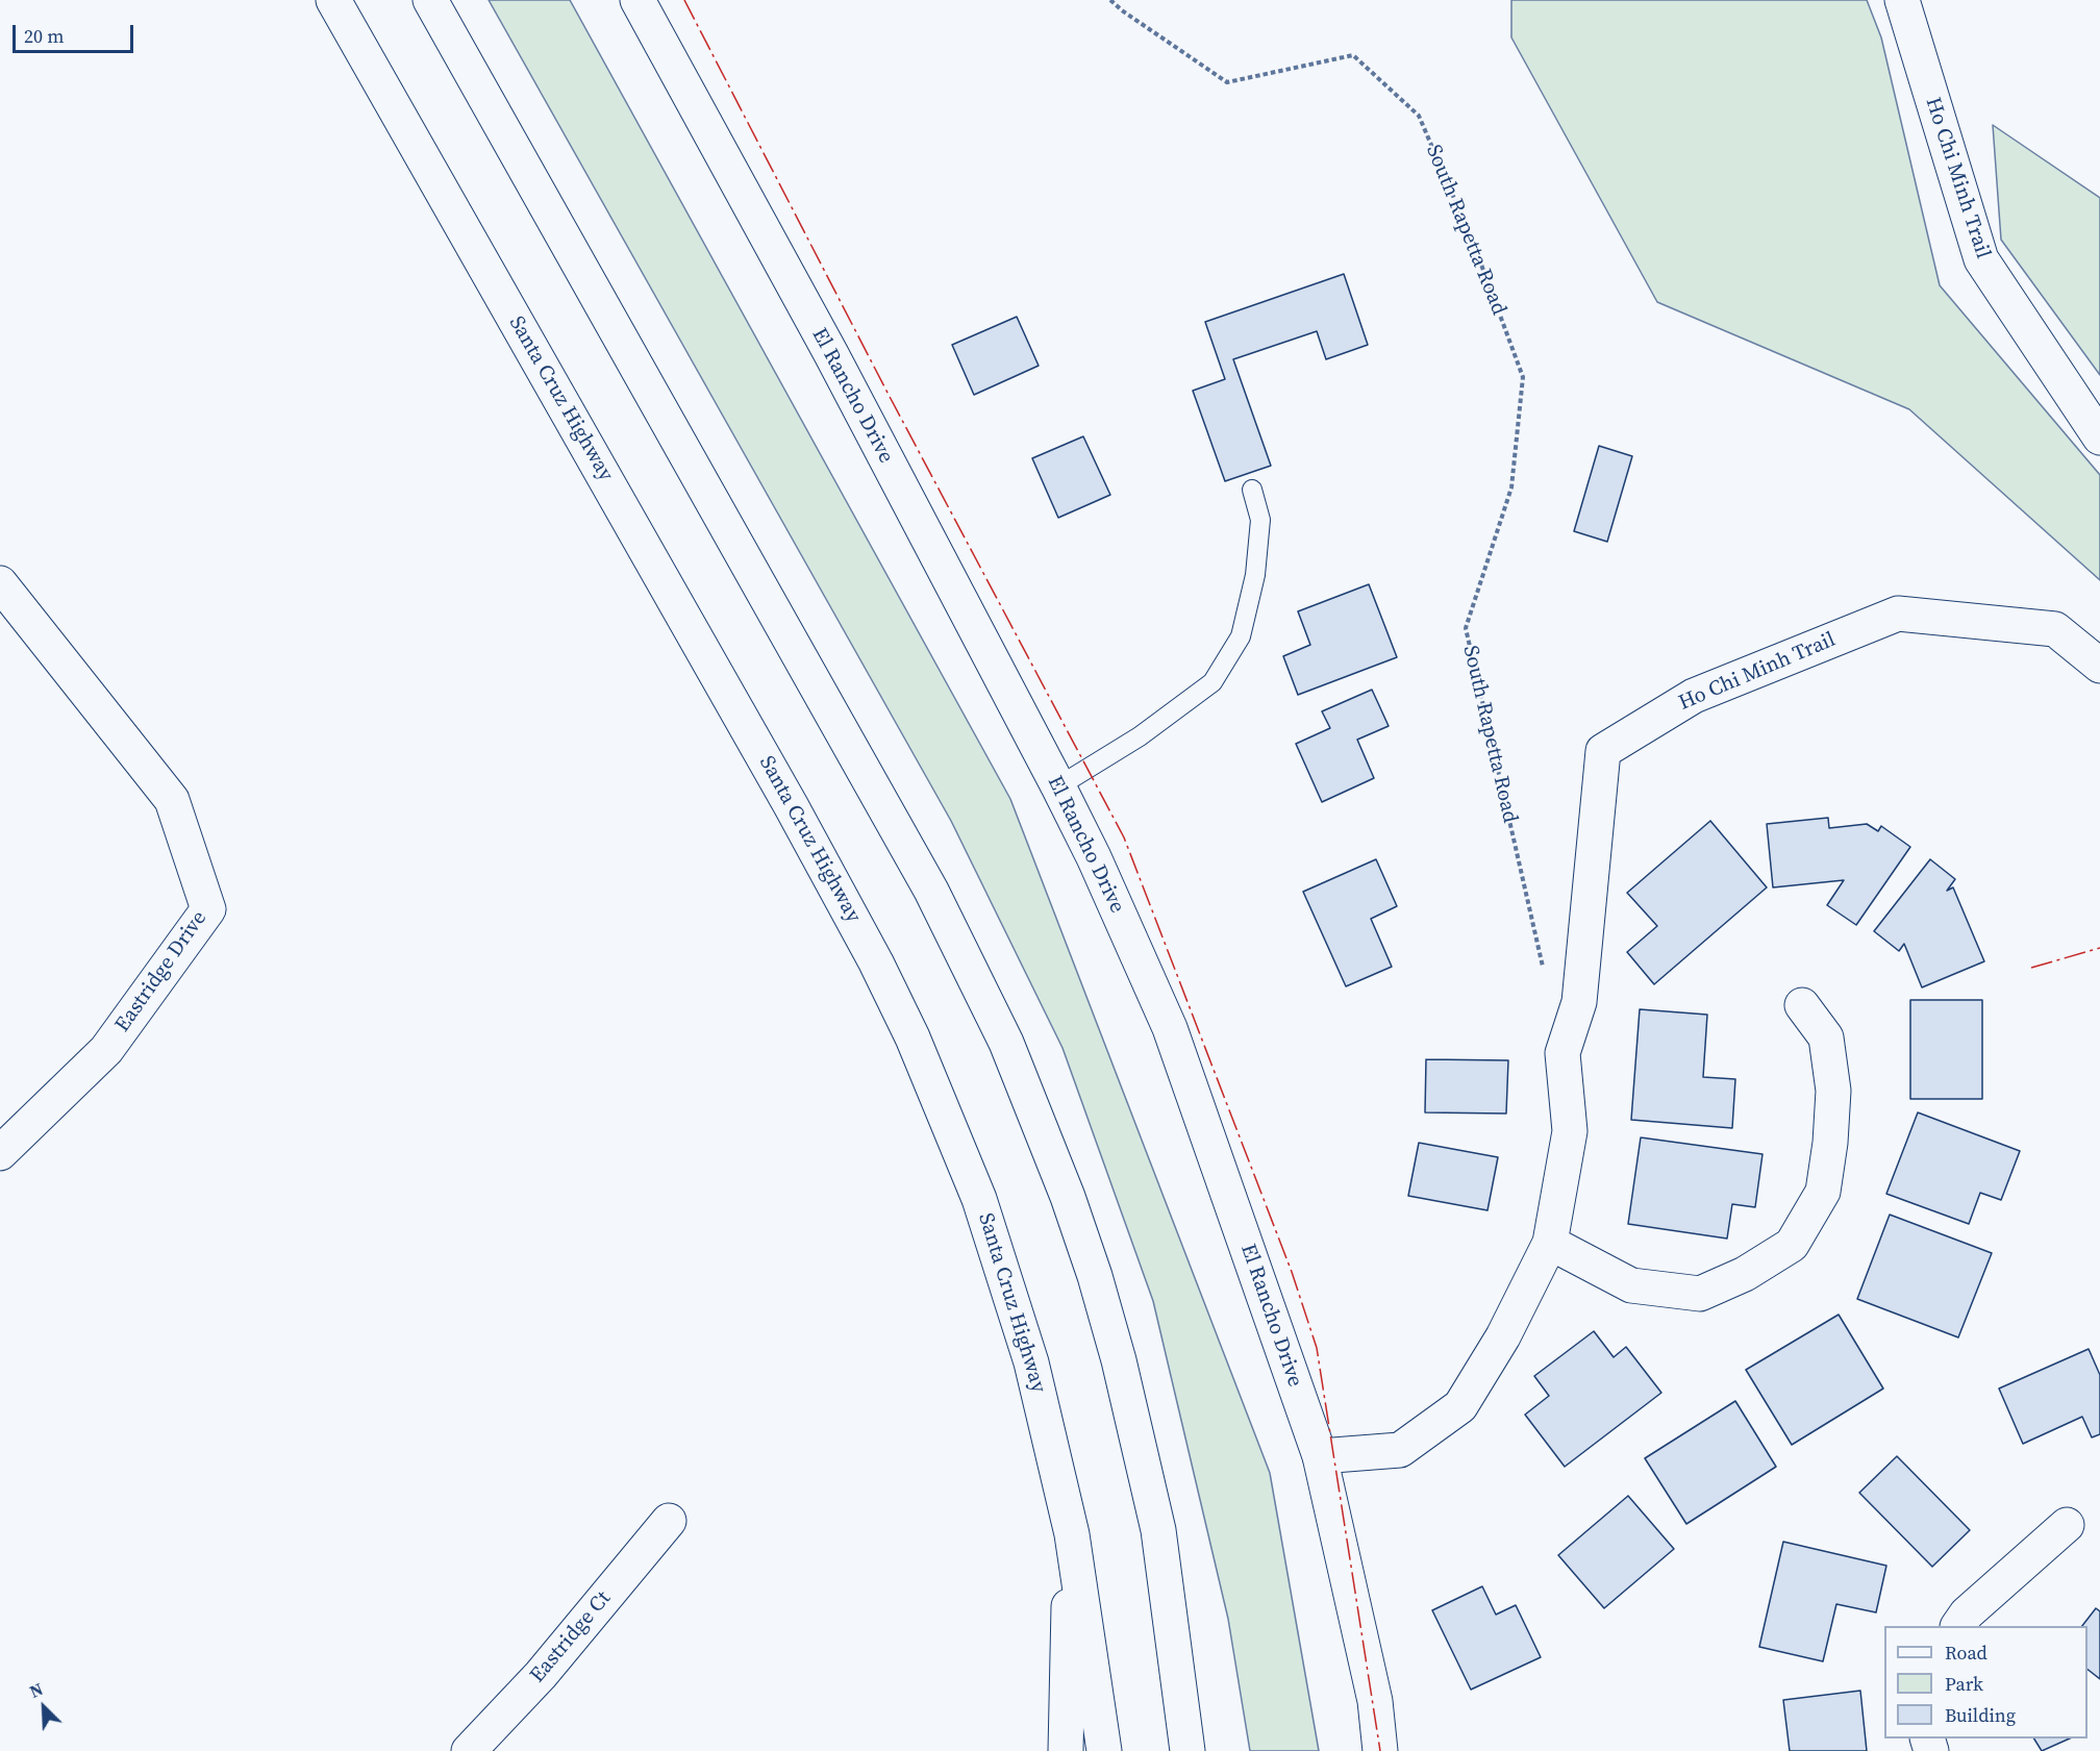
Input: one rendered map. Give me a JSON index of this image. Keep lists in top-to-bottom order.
{
  "streets": {
    "main road": [
      "Ho Chi Minh Trail",
      "El Rancho Drive",
      "Santa Cruz Highway",
      "Eastridge Drive",
      "Eastridge Ct"
    ],
    "path": ["South Rapetta Road"]
  },
  "legend": ["Road", "Park", "Building"],
  "scale_bar": "20 m",
  "north": "top left"
}
